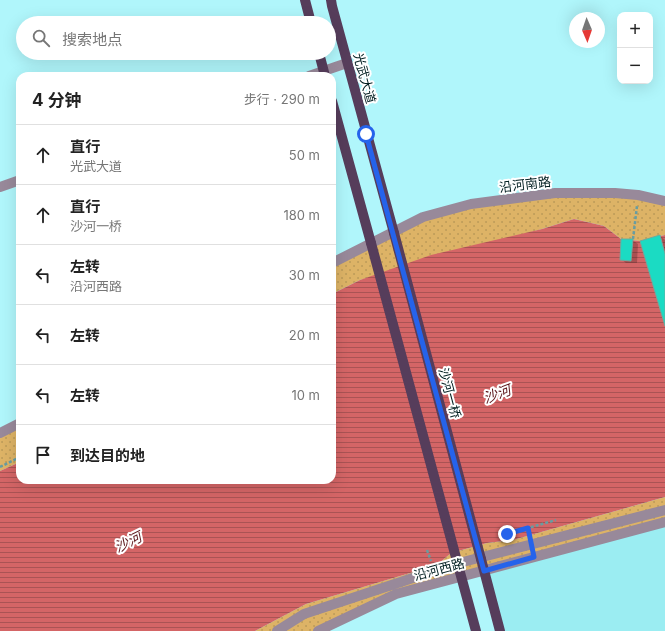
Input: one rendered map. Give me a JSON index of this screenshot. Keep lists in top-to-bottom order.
{
  "streets": {
    "main road": ["光武大道", "沙河一桥"],
    "street": ["沿河南路", "沿河西路"]
  },
  "crossings": [
    ["光武大道", "沿河南路"],
    ["光武大道", "沙河一桥"],
    ["沿河南路", "沙河一桥"],
    ["沙河一桥", "沿河西路"]
  ],
  "water": ["沙河"],
  "north": "bottom",
  "page": {
    "map_buttons": ["+", "−"],
    "search": "搜索地点",
    "heading": ["4 分钟", "步行 · 290 m"],
    "list": [
      ["直行", "光武大道", "50 m"],
      ["直行", "沙河一桥", "180 m"],
      ["左转", "沿河西路", "30 m"],
      ["左转", "20 m"],
      ["左转", "10 m"],
      "到达目的地"
    ]
  }
}
